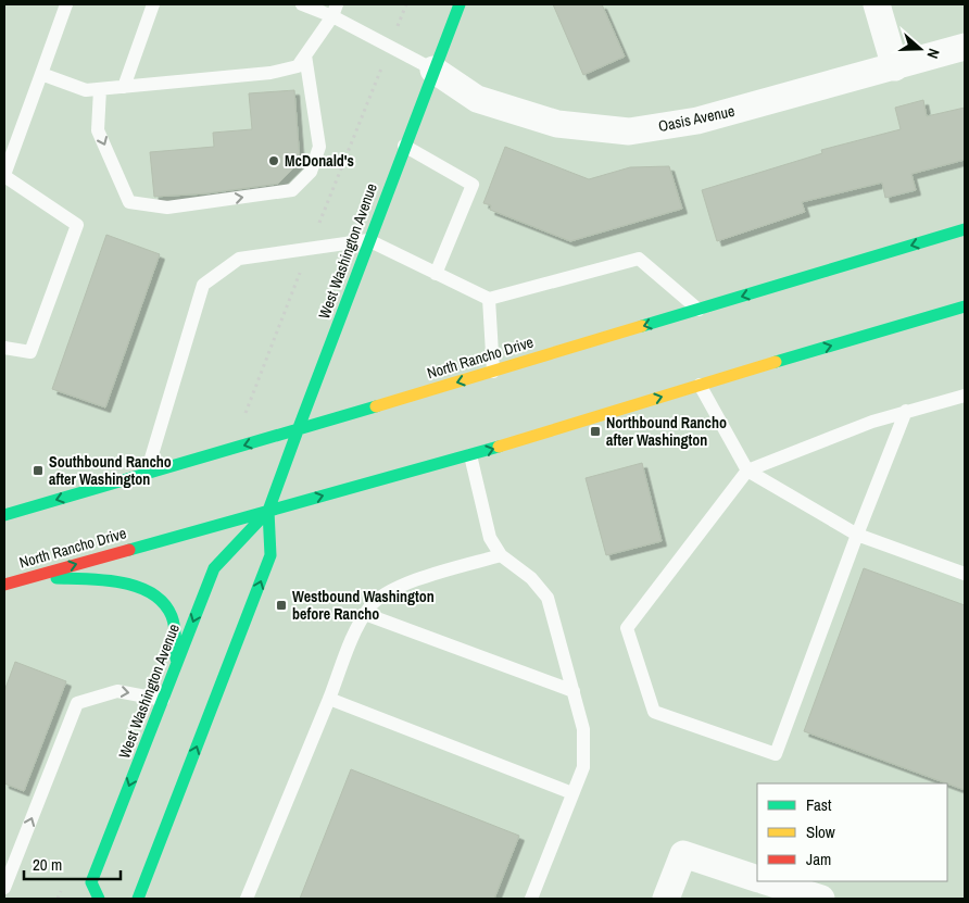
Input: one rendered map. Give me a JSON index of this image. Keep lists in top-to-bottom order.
{
  "streets": {
    "main road": ["West Washington Avenue", "North Rancho Drive"],
    "street": ["Oasis Avenue"]
  },
  "crossings": [
    ["Oasis Avenue", "West Washington Avenue"],
    ["West Washington Avenue", "North Rancho Drive"]
  ],
  "places": {
    "other": ["McDonald's"],
    "transit": ["Northbound Rancho after Washington", "Southbound Rancho after Washington", "Westbound Washington before Rancho"]
  },
  "legend": ["Fast", "Slow", "Jam"],
  "scale_bar": "20 m",
  "north": "right"
}
